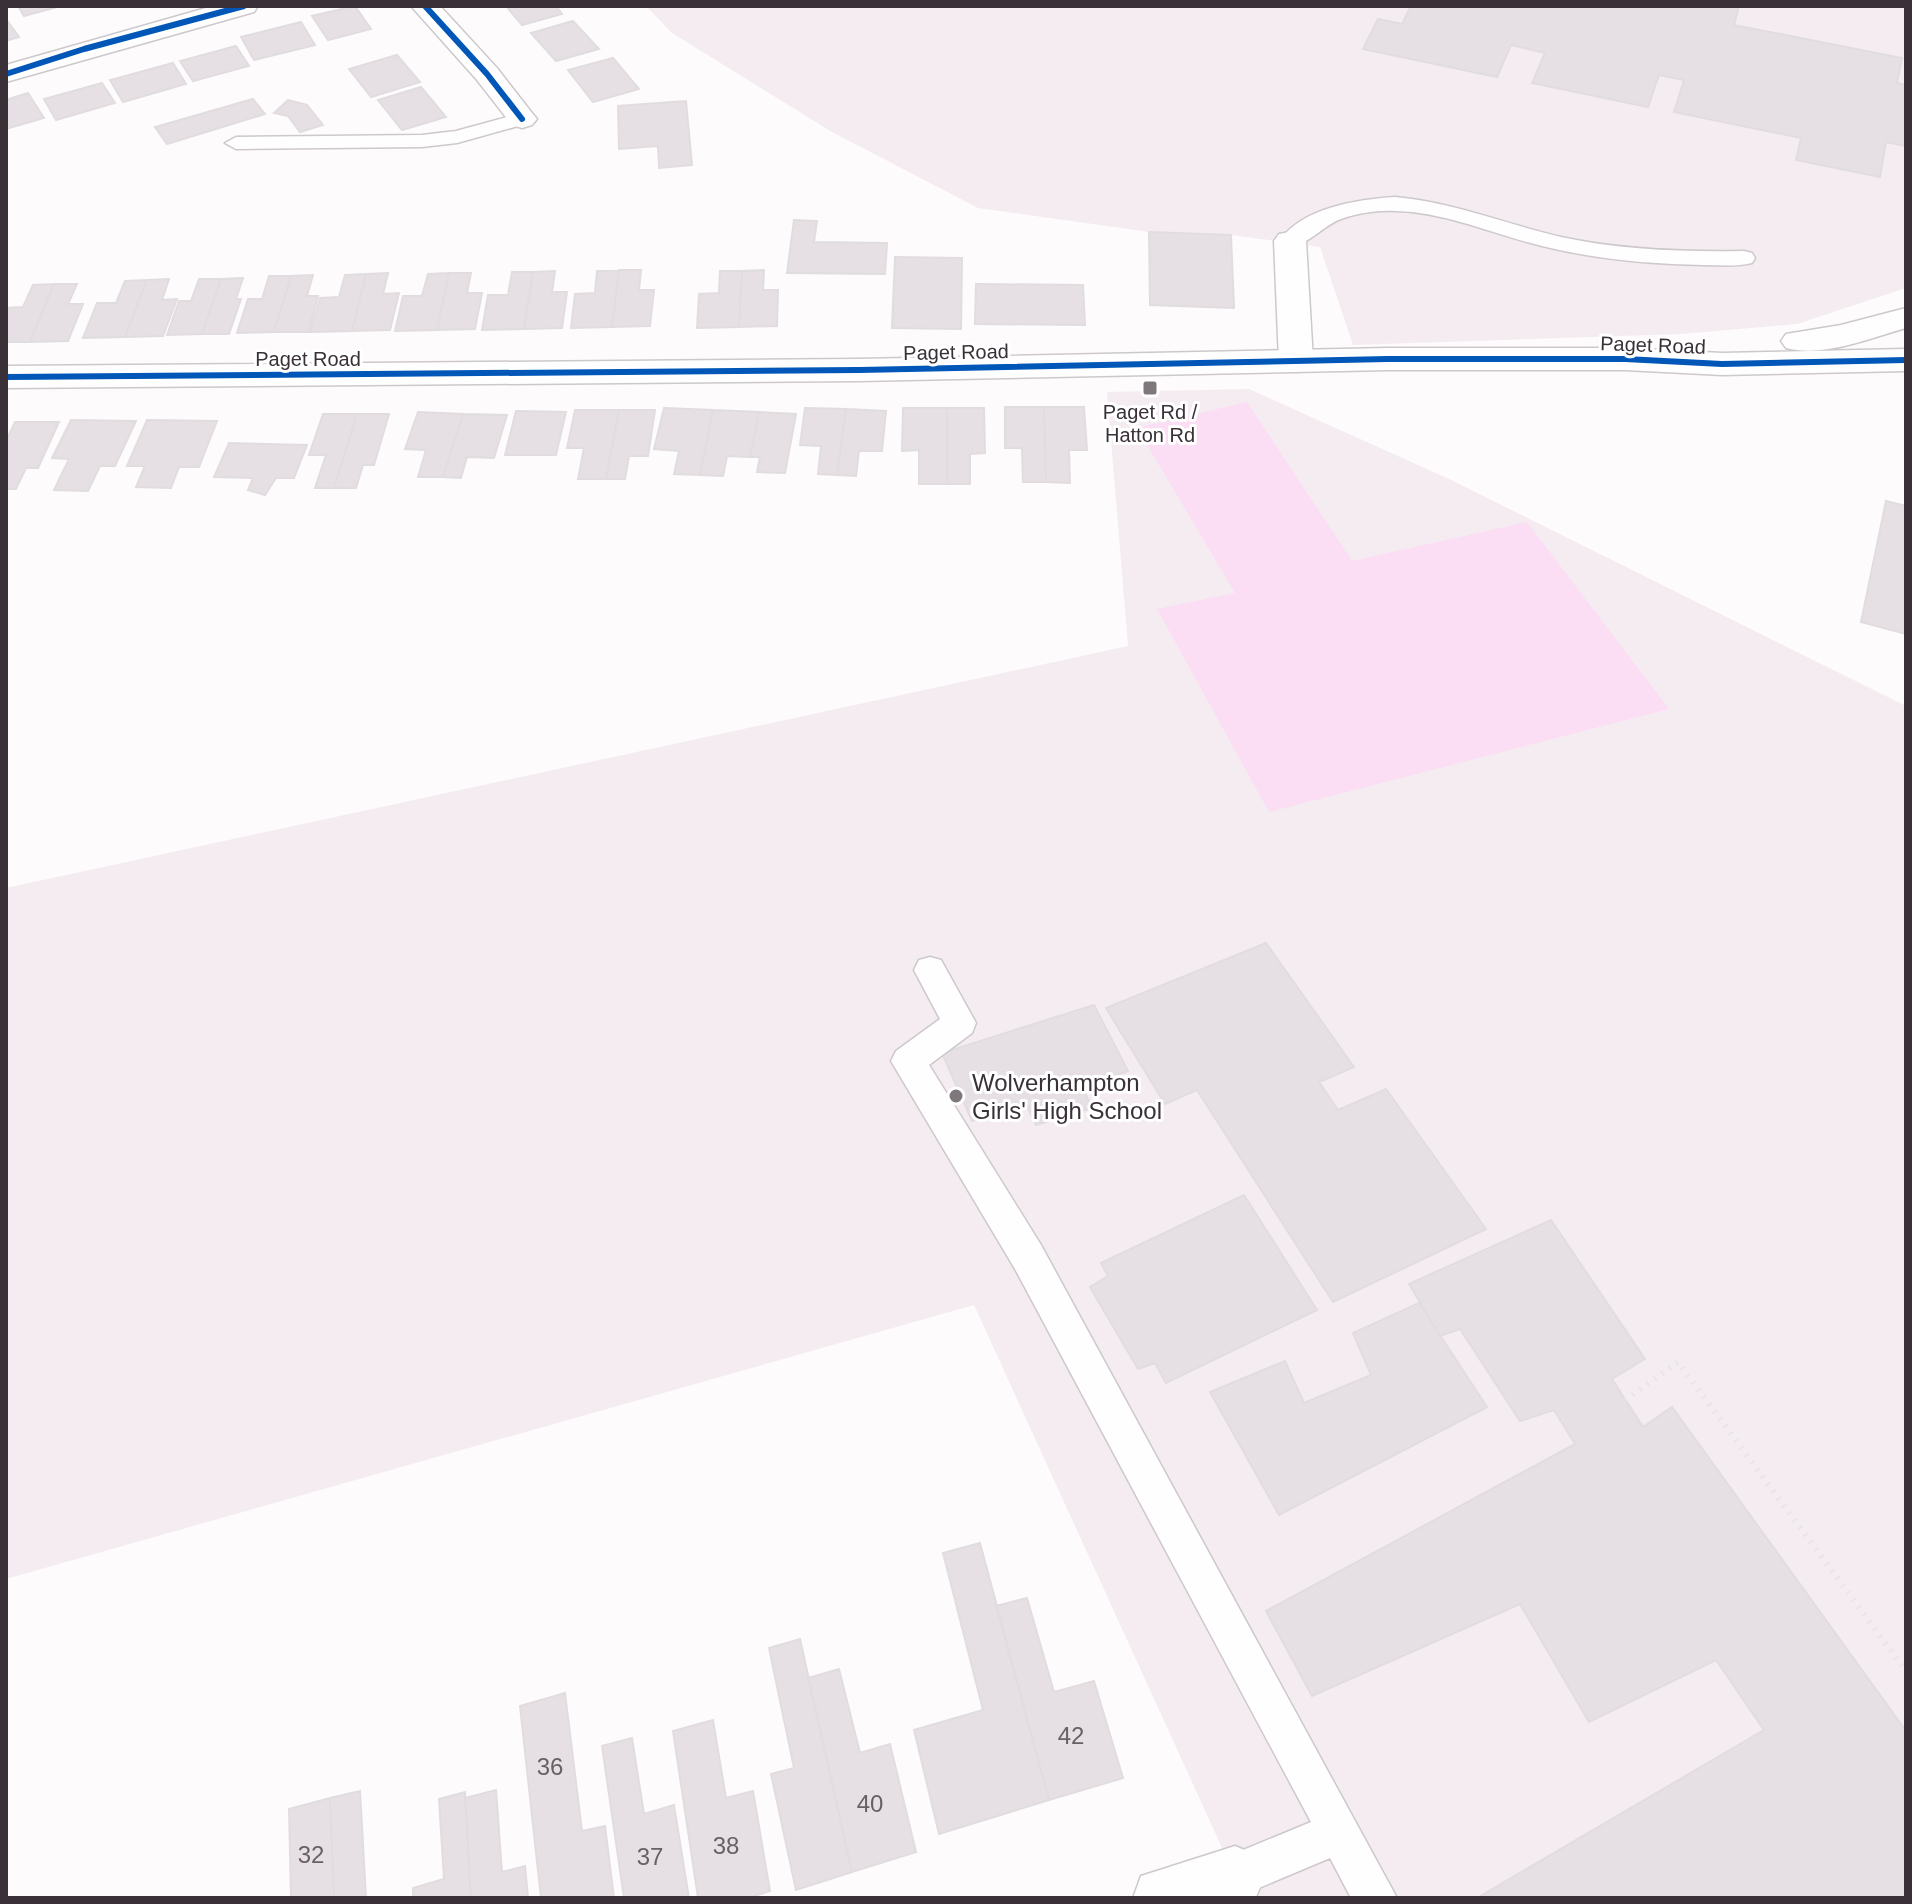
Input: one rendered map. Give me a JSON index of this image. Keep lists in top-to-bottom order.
{
  "streets": {
    "street": ["Paget Road"]
  },
  "places": {
    "transit": ["Paget Rd / Hatton Rd"],
    "other": ["Wolverhampton Girls' High School"]
  },
  "house_numbers": [
    "42",
    "36",
    "40",
    "38",
    "32",
    "37"
  ]
}
